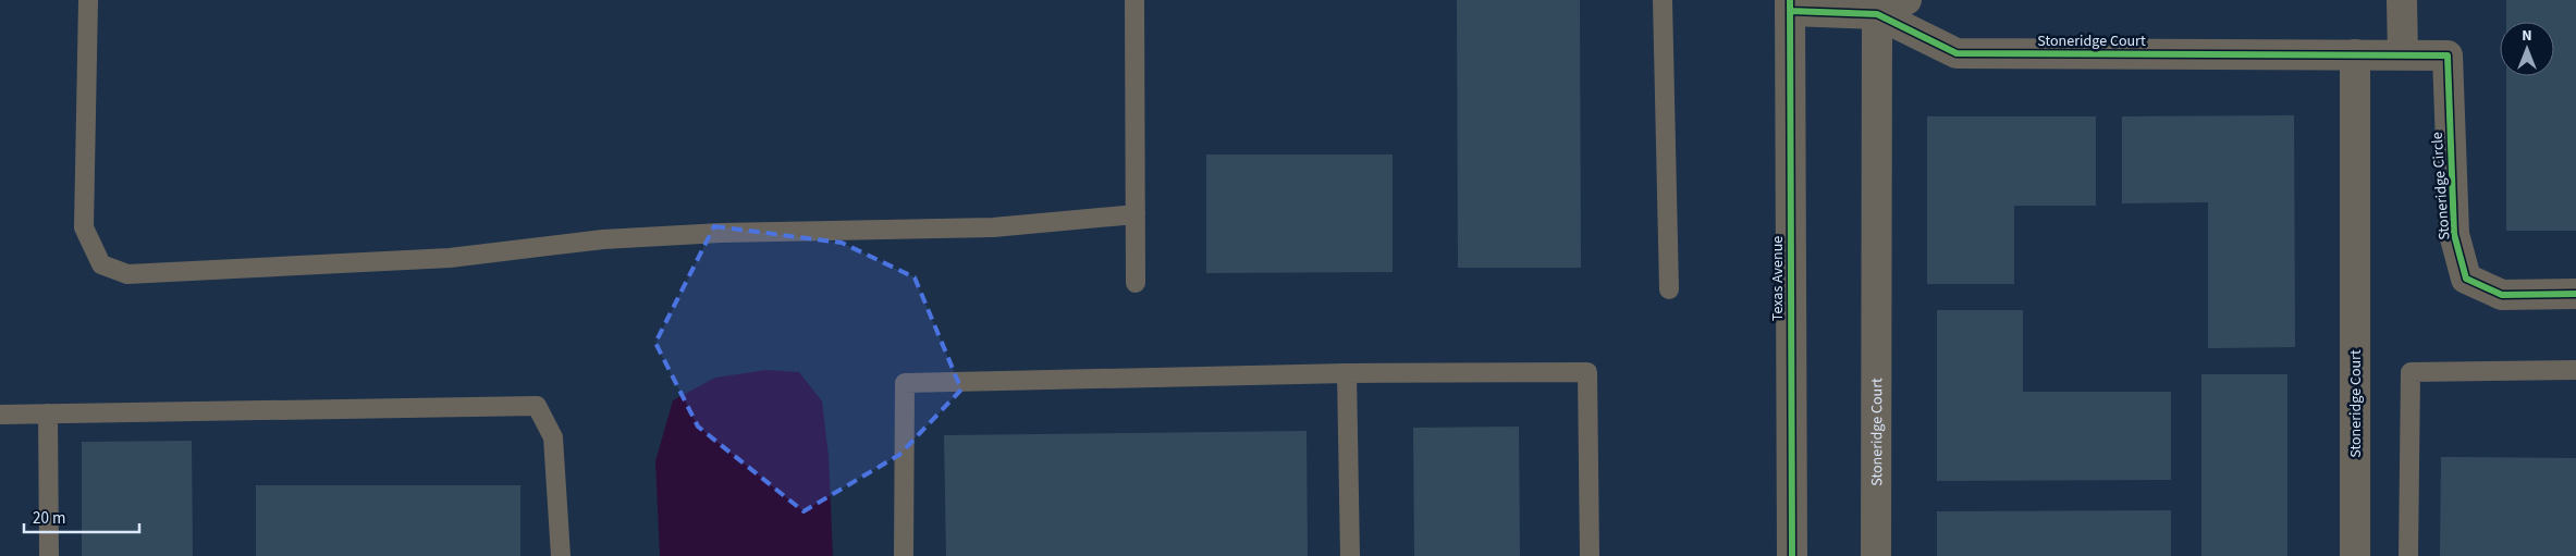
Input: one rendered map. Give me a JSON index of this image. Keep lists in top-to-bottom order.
{
  "streets": {
    "street": ["Stoneridge Court", "Stoneridge Circle", "Texas Avenue"]
  },
  "crossings": [
    ["Stoneridge Court", "Stoneridge Circle"],
    ["Stoneridge Court", "Texas Avenue"]
  ],
  "scale_bar": "20 m",
  "north": "top"
}
